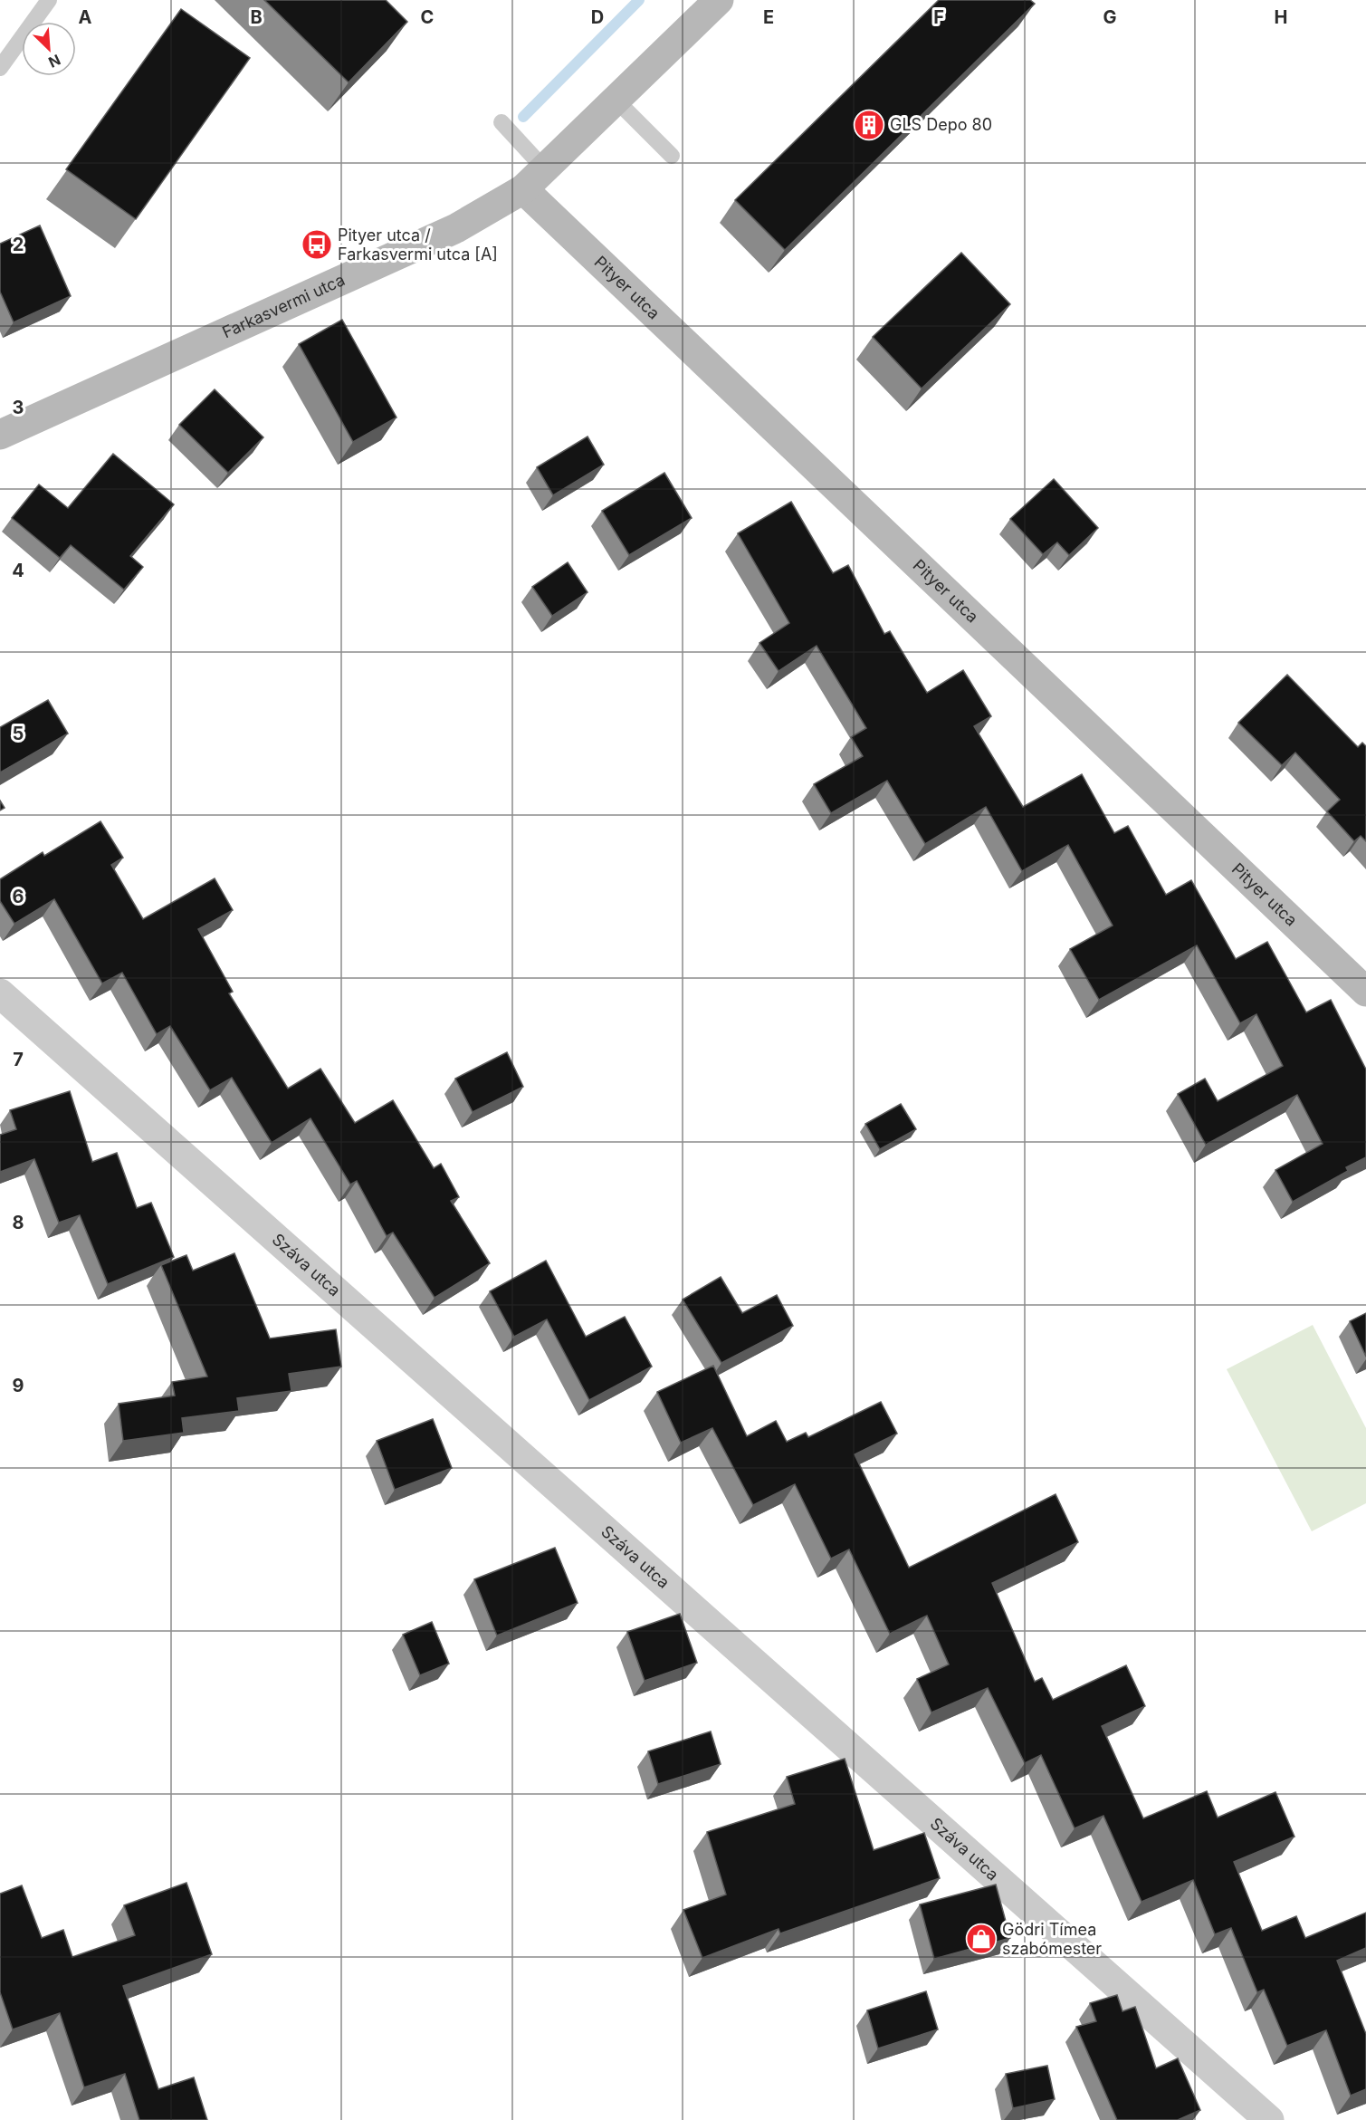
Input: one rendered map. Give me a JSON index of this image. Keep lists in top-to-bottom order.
{
  "streets": {
    "street": ["Pityer utca", "Farkasvermi utca", "Száva utca"]
  },
  "crossings": [
    ["Pityer utca", "Farkasvermi utca"]
  ],
  "places": {
    "building": ["GLS Depo 80"],
    "bus stop": ["Pityer utca / Farkasvermi utca [A]"],
    "shop": ["Gödri Tímea szabómester"]
  },
  "north": "bottom right",
  "grid": {
    "columns": [
      "A",
      "B",
      "C",
      "D",
      "E",
      "F",
      "G",
      "H"
    ],
    "rows": [
      "2",
      "3",
      "4",
      "5",
      "6",
      "7",
      "8",
      "9"
    ]
  }
}
